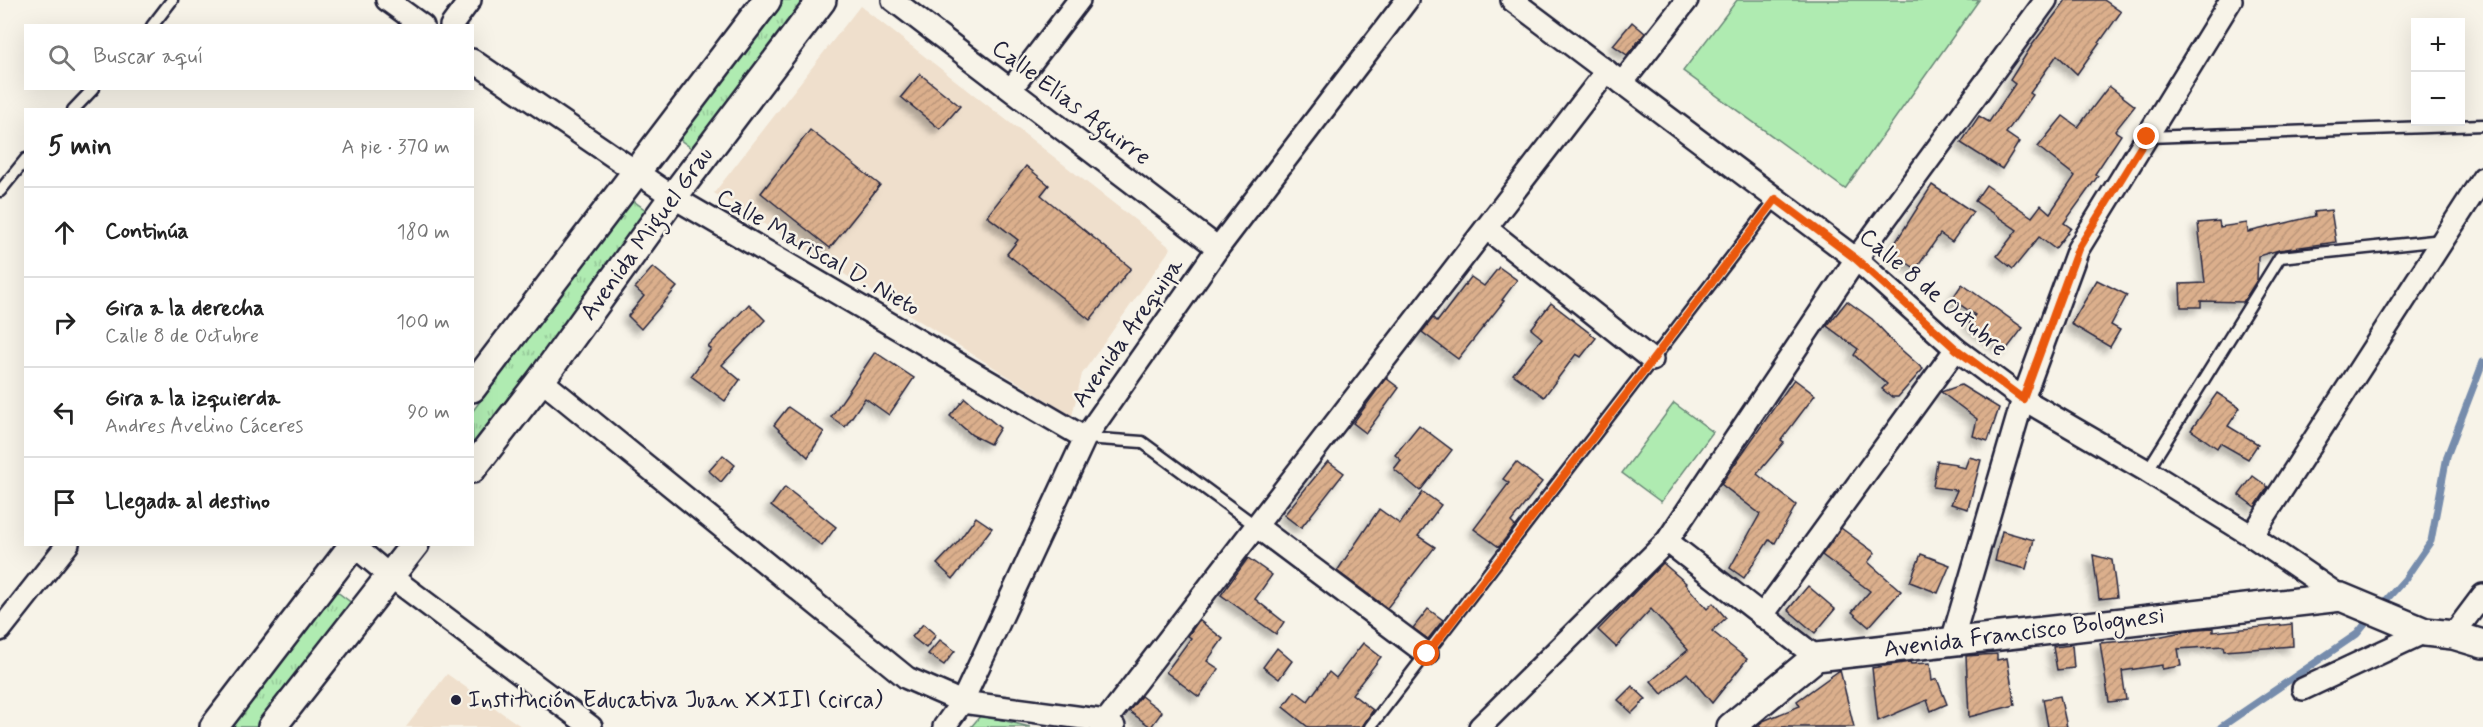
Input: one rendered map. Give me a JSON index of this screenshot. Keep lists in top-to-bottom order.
{
  "streets": {
    "street": [
      "Calle Elías Aguirre",
      "Avenida Miguel Grau",
      "Calle Mariscal D. Nieto",
      "Calle 8 de Octubre",
      "Avenida Arequipa",
      "Avenida Francisco Bolognesi"
    ]
  },
  "crossings": [
    ["Calle Elías Aguirre", "Avenida Arequipa"],
    ["Avenida Miguel Grau", "Calle Mariscal D. Nieto"],
    ["Calle Mariscal D. Nieto", "Avenida Arequipa"],
    ["Calle 8 de Octubre", "Avenida Francisco Bolognesi"]
  ],
  "places": ["Institución Educativa Juan XXIII (circa)"],
  "page": {
    "map_buttons": ["+", "−"],
    "search": "Buscar aquí",
    "heading": ["5 min", "A pie · 370 m"],
    "list": [
      ["Continúa", "180 m"],
      ["Gira a la derecha", "Calle 8 de Octubre", "100 m"],
      ["Gira a la izquierda", "Andres Avelino Cáceres", "90 m"],
      "Llegada al destino"
    ]
  }
}
